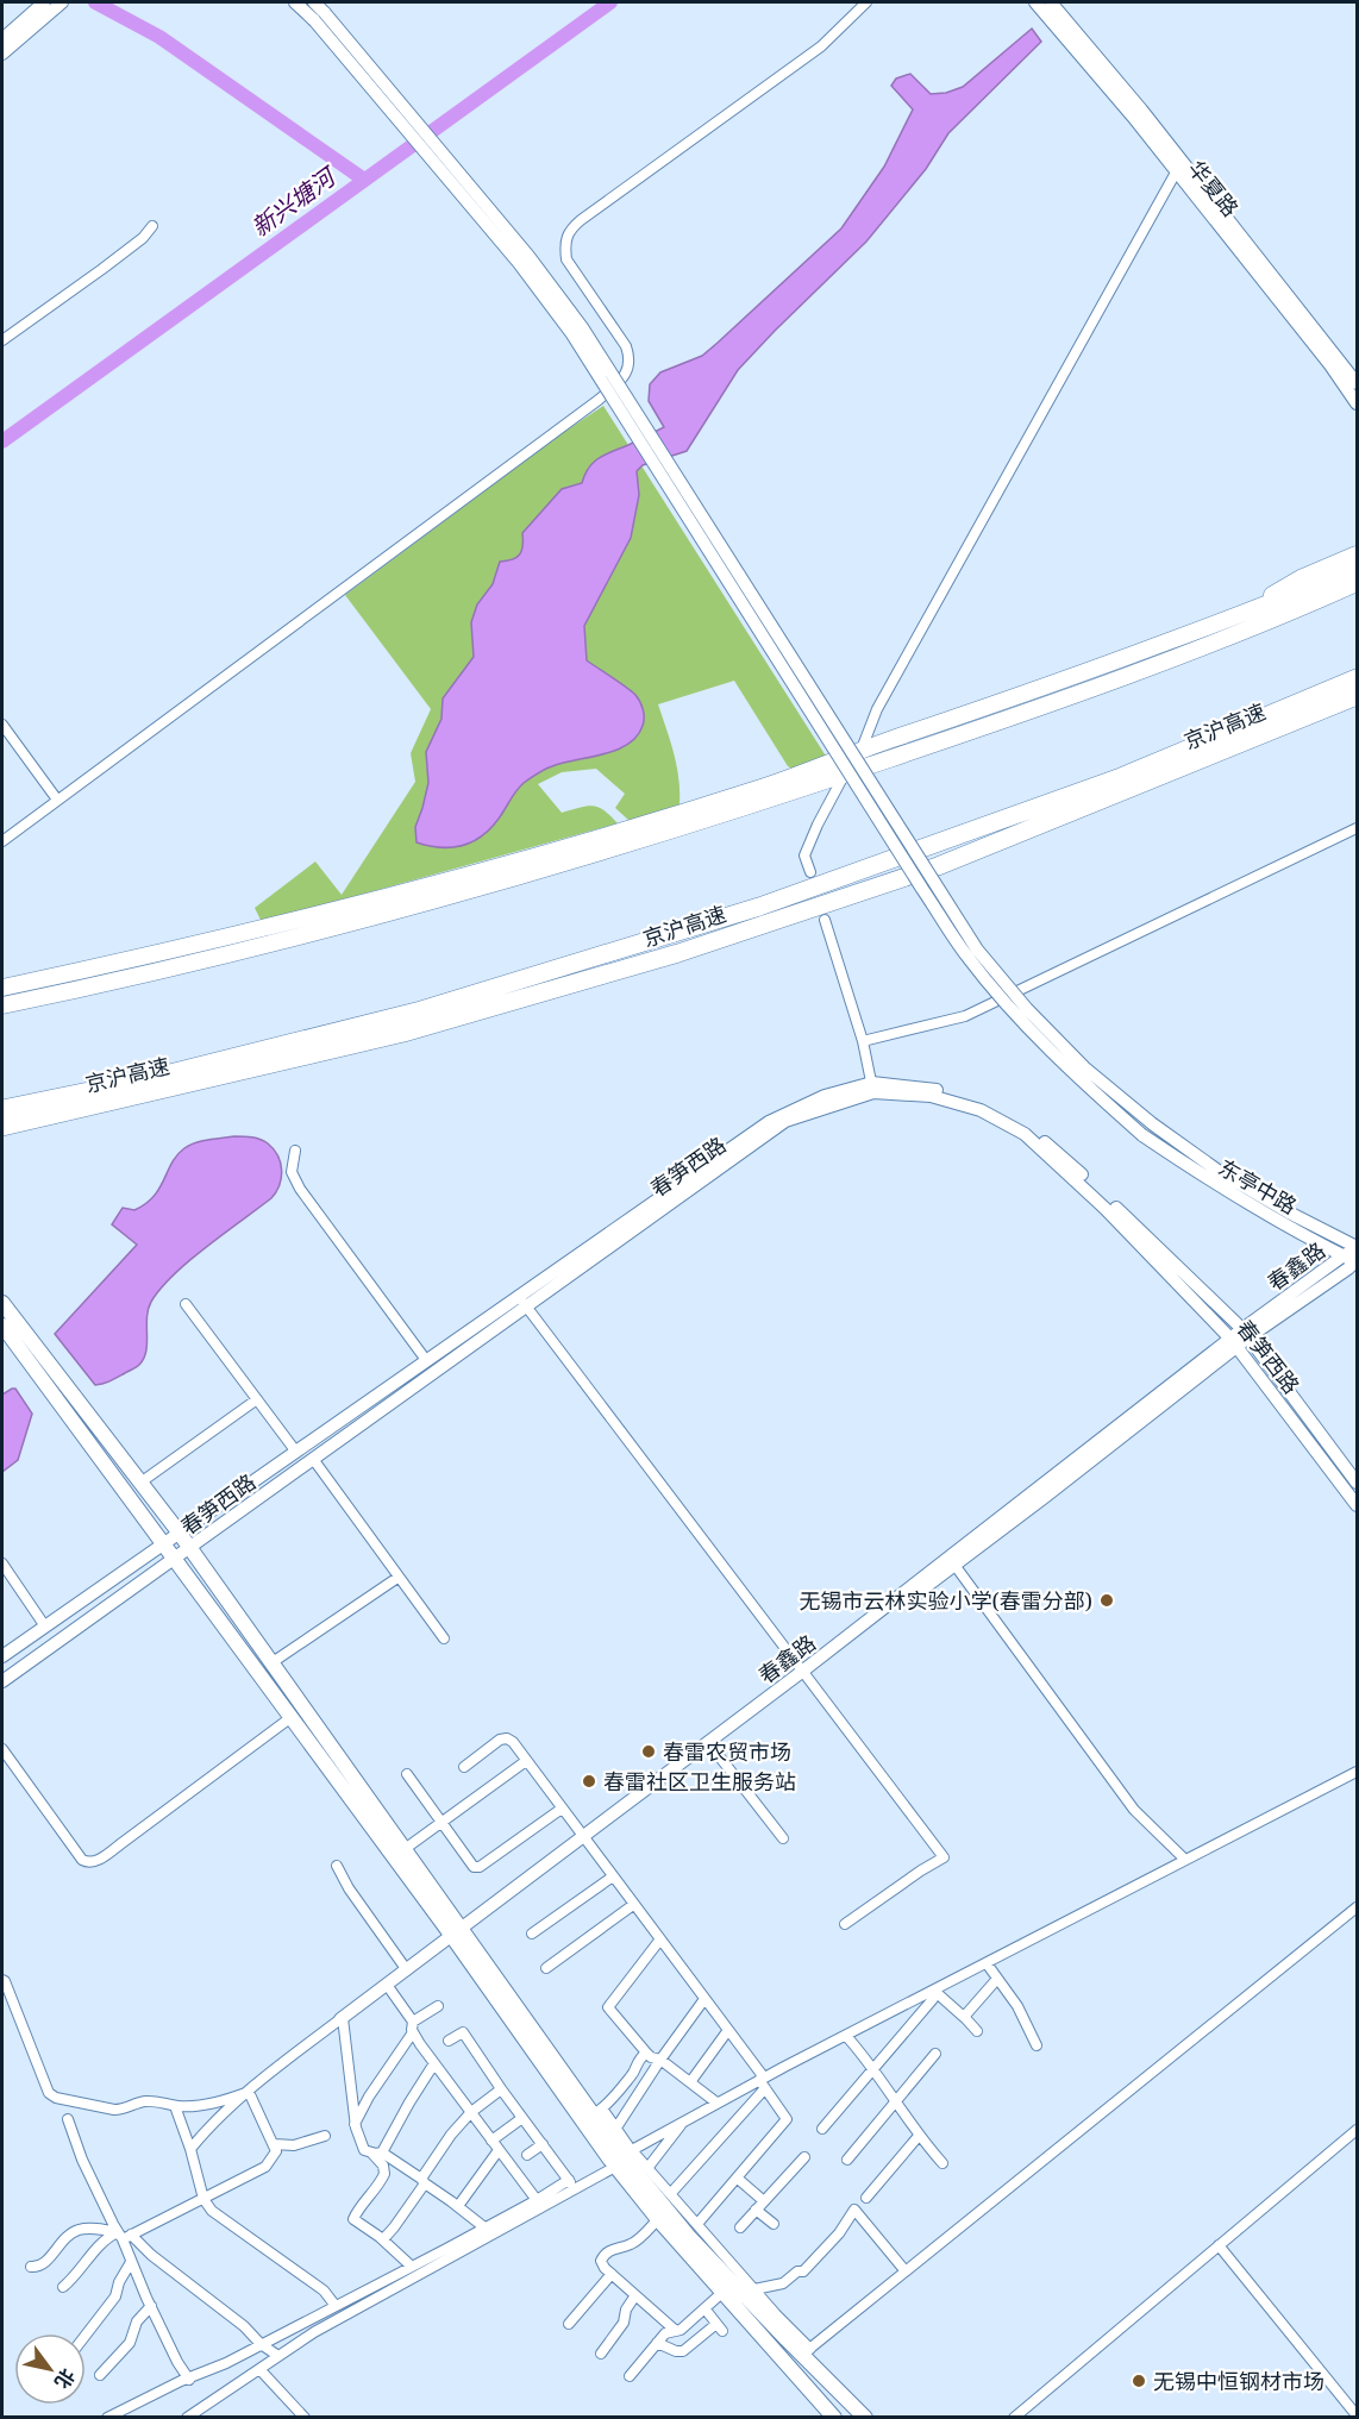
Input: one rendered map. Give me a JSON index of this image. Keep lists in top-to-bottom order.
{
  "streets": {
    "highway": ["京沪高速"],
    "main road": [
      "华夏路",
      "春笋西路",
      "东亭中路",
      "春鑫路"
    ]
  },
  "crossings": [
    ["春笋西路", "春鑫路"],
    ["东亭中路", "春鑫路"]
  ],
  "water": ["新兴塘河"],
  "places": [
    "无锡市云林实验小学(春雷分部)",
    "春雷农贸市场",
    "春雷社区卫生服务站",
    "无锡中恒钢材市场"
  ],
  "north": "bottom right"
}
